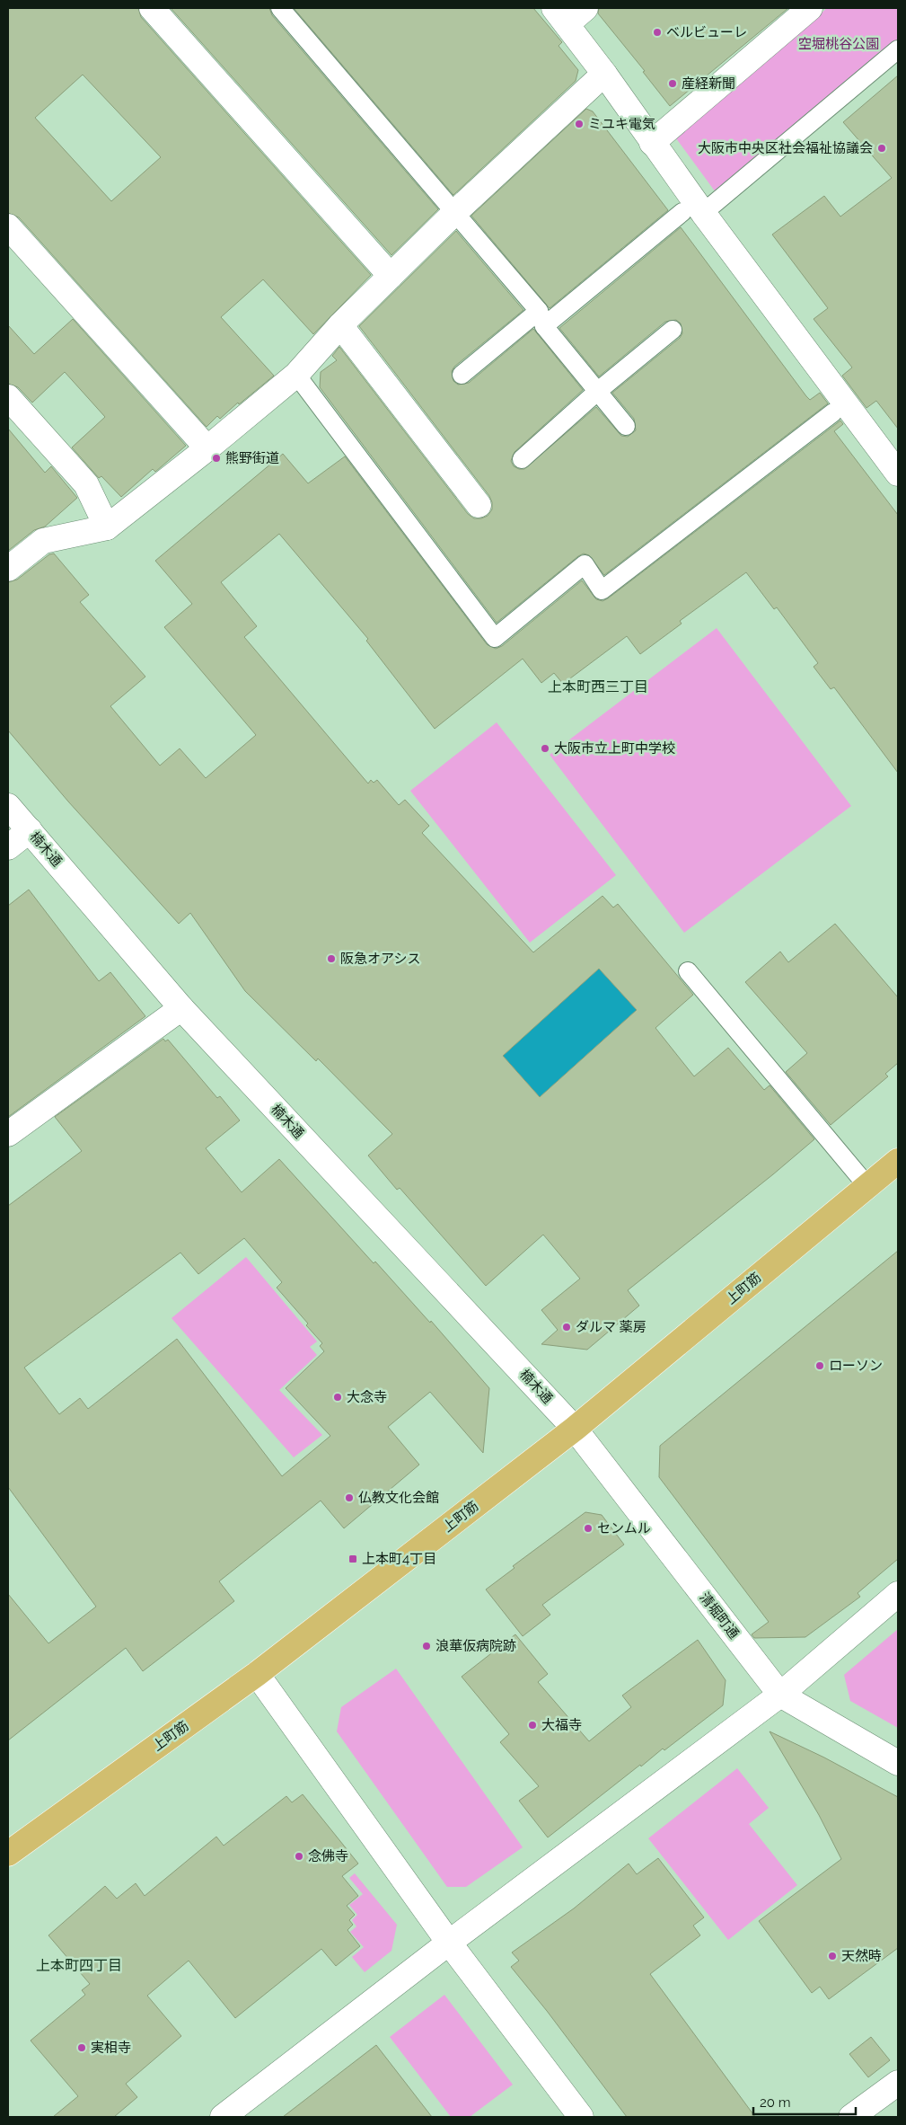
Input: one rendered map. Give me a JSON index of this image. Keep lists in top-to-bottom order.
{
  "streets": {
    "main road": ["上町筋"],
    "street": ["楠木通", "清堀町通"]
  },
  "crossings": [
    ["楠木通", "上町筋"],
    ["楠木通", "清堀町通"],
    ["上町筋", "清堀町通"]
  ],
  "districts": ["上本町西三丁目", "上本町四丁目"],
  "parks": ["空堀桃谷公園"],
  "places": {
    "other": [
      "ベルビューレ",
      "産経新聞",
      "ミユキ電気",
      "大阪市中央区社会福祉協議会",
      "熊野街道",
      "大阪市立上町中学校",
      "阪急オアシス",
      "ダルマ 薬房",
      "ローソン",
      "大念寺",
      "仏教文化会館",
      "センムル",
      "浪華仮病院跡",
      "大福寺",
      "念佛寺",
      "天然時",
      "実相寺"
    ],
    "transit": ["上本町4丁目"]
  },
  "scale_bar": "20 m"
}
